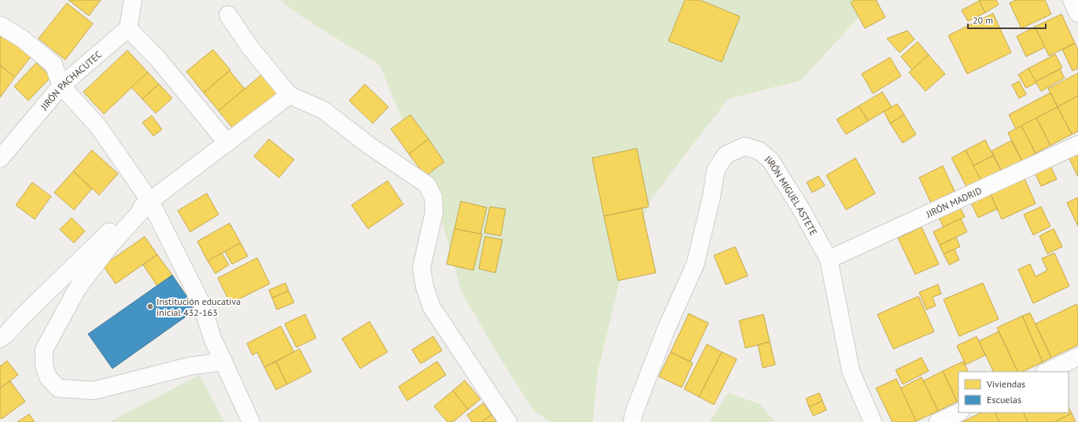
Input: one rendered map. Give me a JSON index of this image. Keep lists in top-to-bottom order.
{
  "streets": {
    "street": ["JIRÓN PACHACUTEC", "JIRÓN MIGUEL ASTETE", "JIRÓN MADRID"]
  },
  "crossings": [
    ["JIRÓN MIGUEL ASTETE", "JIRÓN MADRID"]
  ],
  "places": ["Institución educativa inicial 432-163"],
  "legend": ["Viviendas", "Escuelas"],
  "scale_bar": "20 m"
}
